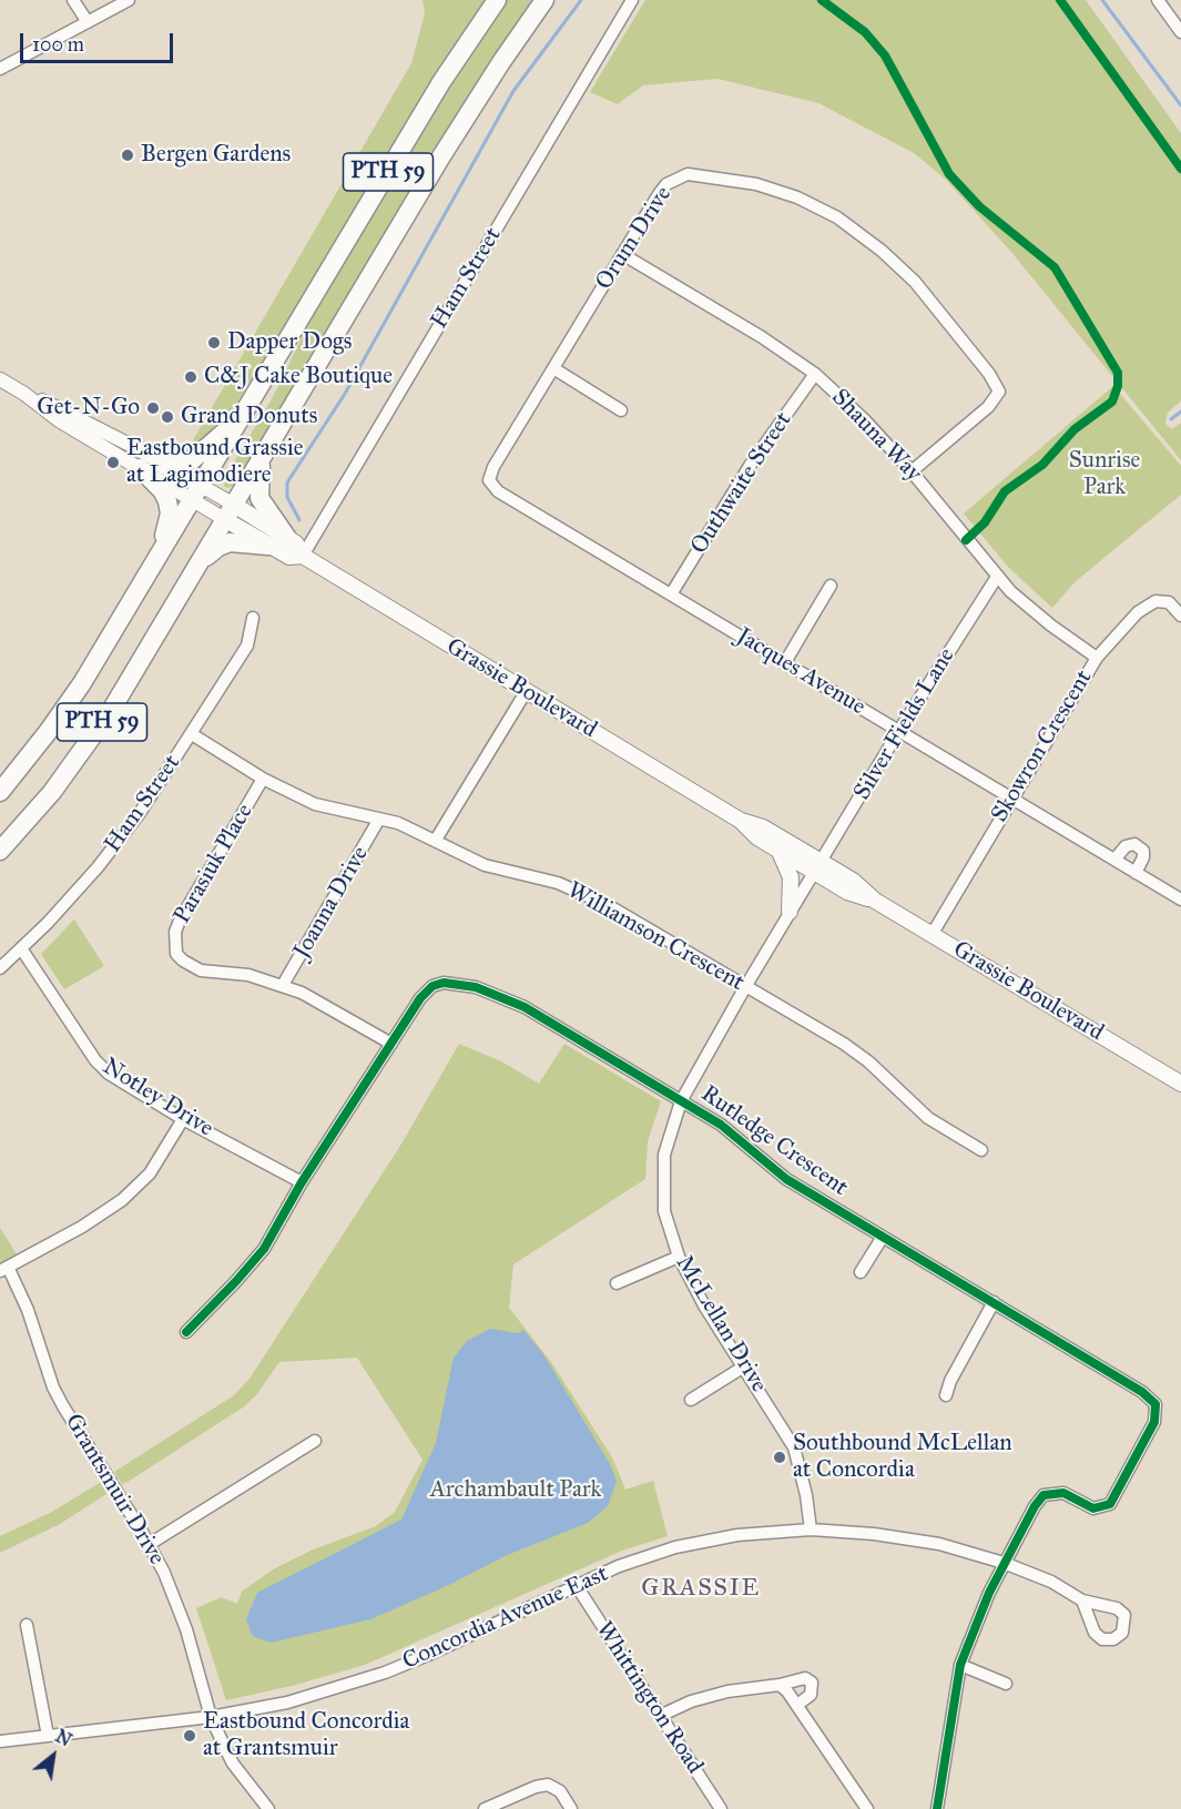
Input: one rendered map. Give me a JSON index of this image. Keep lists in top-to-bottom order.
{
  "streets": {
    "main road": ["PTH 59", "Grassie Boulevard"],
    "street": [
      "Orum Drive",
      "Ham Street",
      "Shauna Way",
      "Outhwaite Street",
      "Jacques Avenue",
      "Silver Fields Lane",
      "Skowron Crescent",
      "Parasiuk Place",
      "Joanna Drive",
      "Williamson Crescent",
      "Notley Drive",
      "Rutledge Crescent",
      "McLellan Drive",
      "Grantsmuir Drive",
      "Concordia Avenue East",
      "Whittington Road"
    ]
  },
  "crossings": [
    ["PTH 59", "Grassie Boulevard"],
    ["Orum Drive", "Shauna Way"],
    ["Orum Drive", "Jacques Avenue"],
    ["Ham Street", "Grassie Boulevard"],
    ["Ham Street", "Williamson Crescent"],
    ["Ham Street", "Notley Drive"],
    ["Shauna Way", "Outhwaite Street"],
    ["Shauna Way", "Silver Fields Lane"],
    ["Shauna Way", "Skowron Crescent"],
    ["Outhwaite Street", "Jacques Avenue"],
    ["Jacques Avenue", "Silver Fields Lane"],
    ["Jacques Avenue", "Skowron Crescent"],
    ["Grassie Boulevard", "Silver Fields Lane"],
    ["Grassie Boulevard", "Skowron Crescent"],
    ["Grassie Boulevard", "McLellan Drive"],
    ["Silver Fields Lane", "McLellan Drive"],
    ["Parasiuk Place", "Joanna Drive"],
    ["Parasiuk Place", "Williamson Crescent"],
    ["Parasiuk Place", "Rutledge Crescent"],
    ["Joanna Drive", "Williamson Crescent"],
    ["Williamson Crescent", "McLellan Drive"],
    ["Notley Drive", "Rutledge Crescent"],
    ["Rutledge Crescent", "McLellan Drive"],
    ["Rutledge Crescent", "Concordia Avenue East"],
    ["McLellan Drive", "Concordia Avenue East"],
    ["Grantsmuir Drive", "Concordia Avenue East"],
    ["Concordia Avenue East", "Whittington Road"]
  ],
  "districts": ["GRASSIE"],
  "parks": ["Sunrise Park", "Archambault Park"],
  "places": [
    "Bergen Gardens",
    "Dapper Dogs",
    "C&J Cake Boutique",
    "Get-N-Go",
    "Grand Donuts",
    "Eastbound Grassie at Lagimodiere",
    "Southbound McLellan at Concordia",
    "Eastbound Concordia at Grantsmuir"
  ],
  "scale_bar": "100 m",
  "north": "top right"
}
